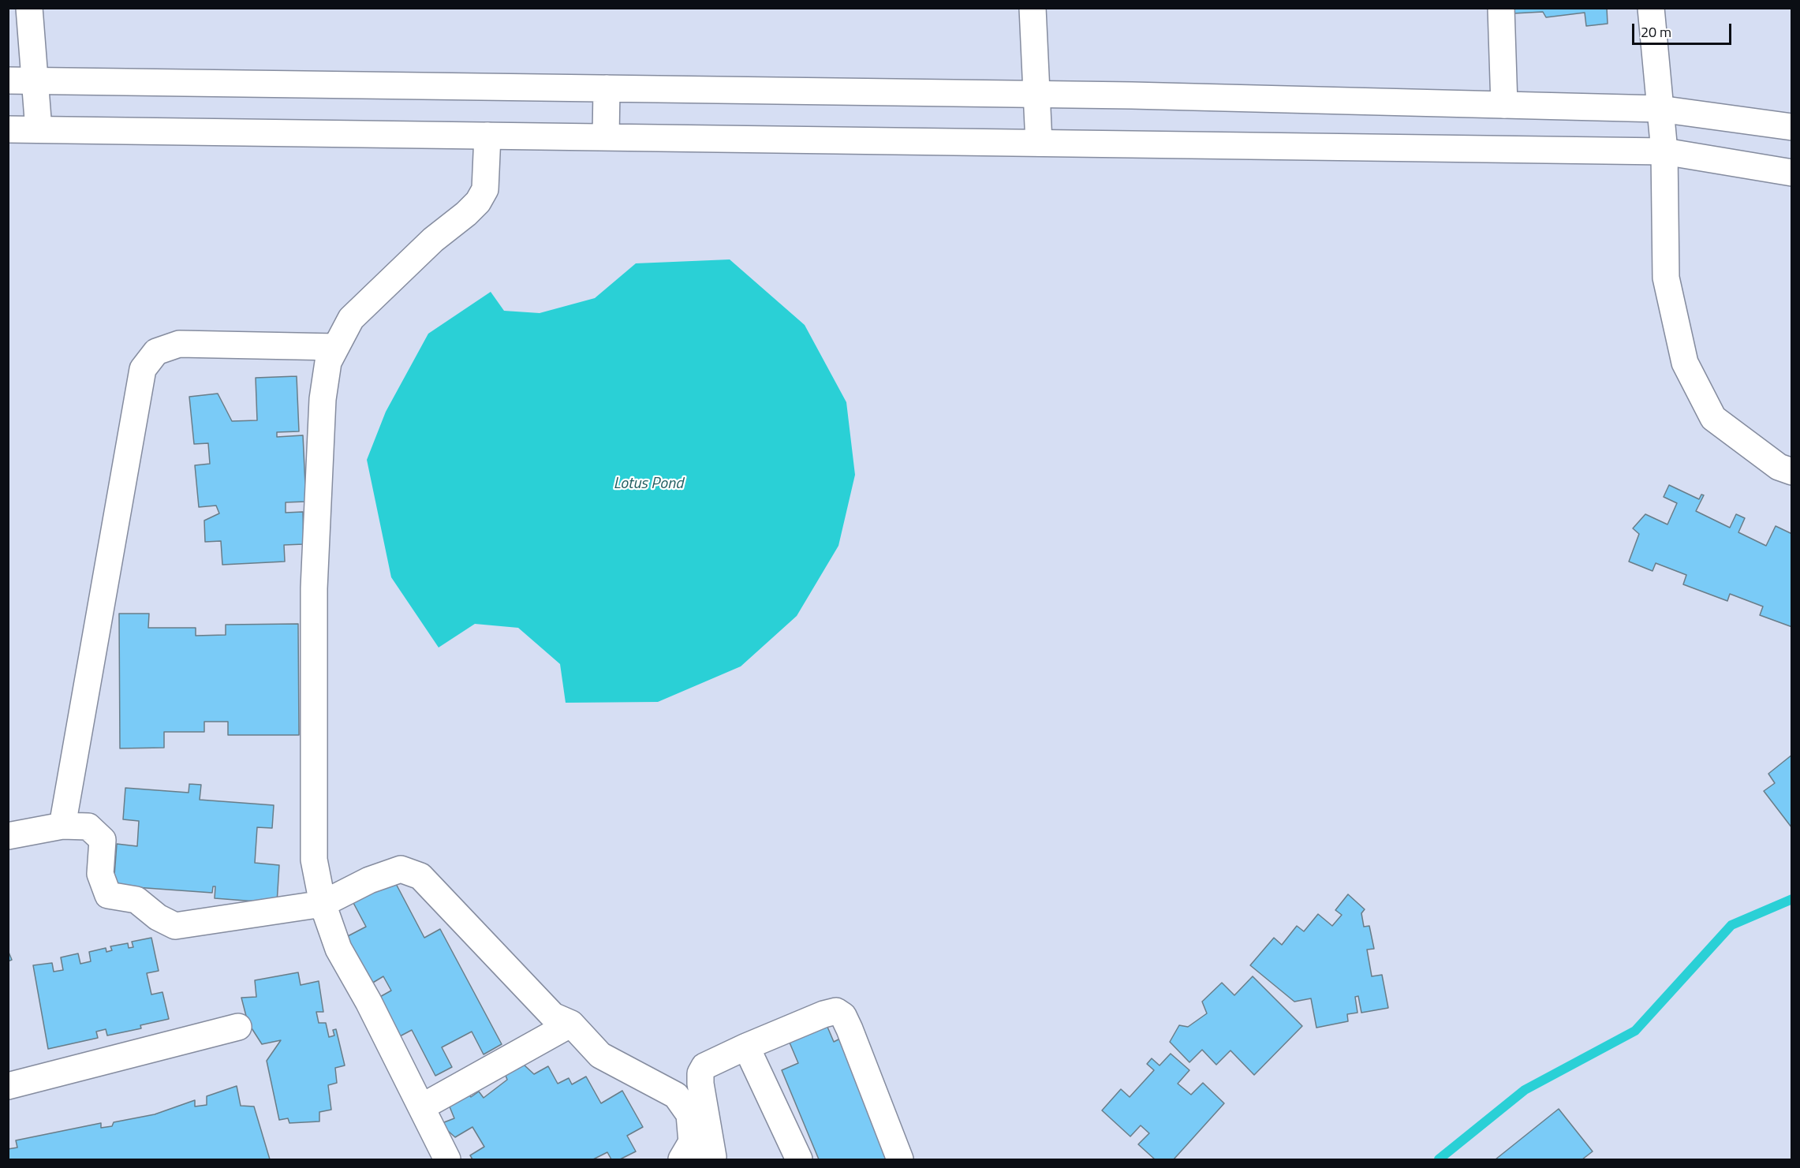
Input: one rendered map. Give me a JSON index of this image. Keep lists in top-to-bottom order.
{
  "water": ["Lotus Pond"],
  "scale_bar": "20 m"
}
